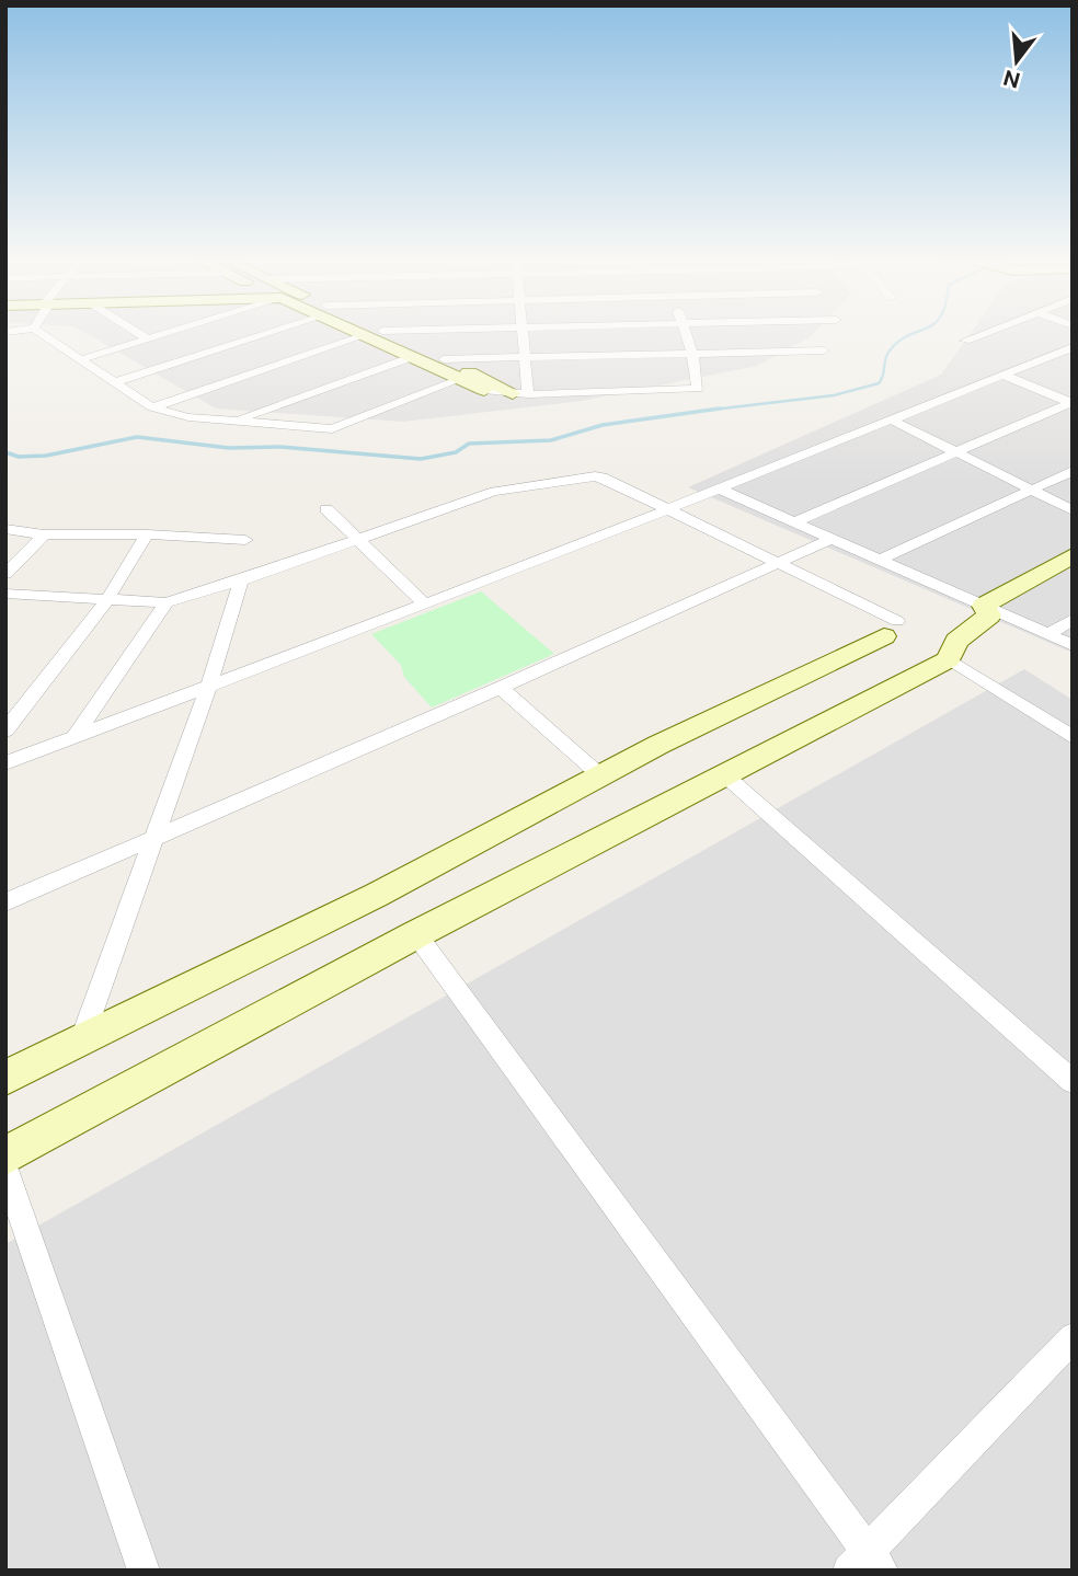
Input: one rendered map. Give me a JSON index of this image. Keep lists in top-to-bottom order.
{
  "north": "bottom"
}
